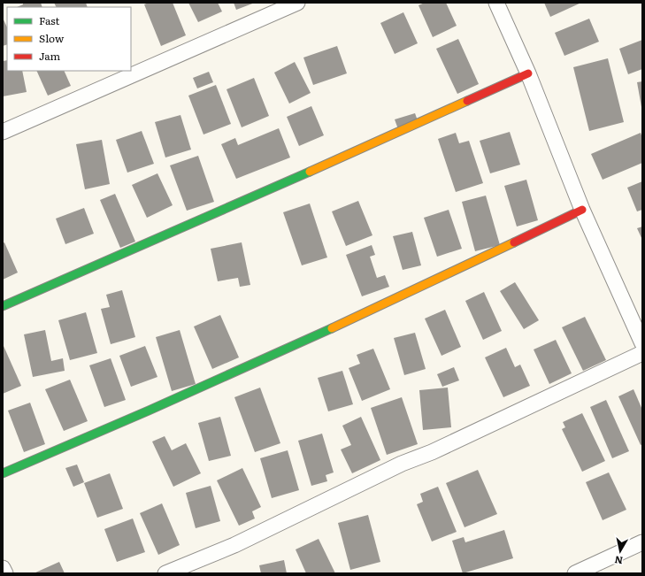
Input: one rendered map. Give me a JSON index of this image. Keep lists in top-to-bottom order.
{
  "legend": ["Fast", "Slow", "Jam"],
  "north": "bottom"
}
